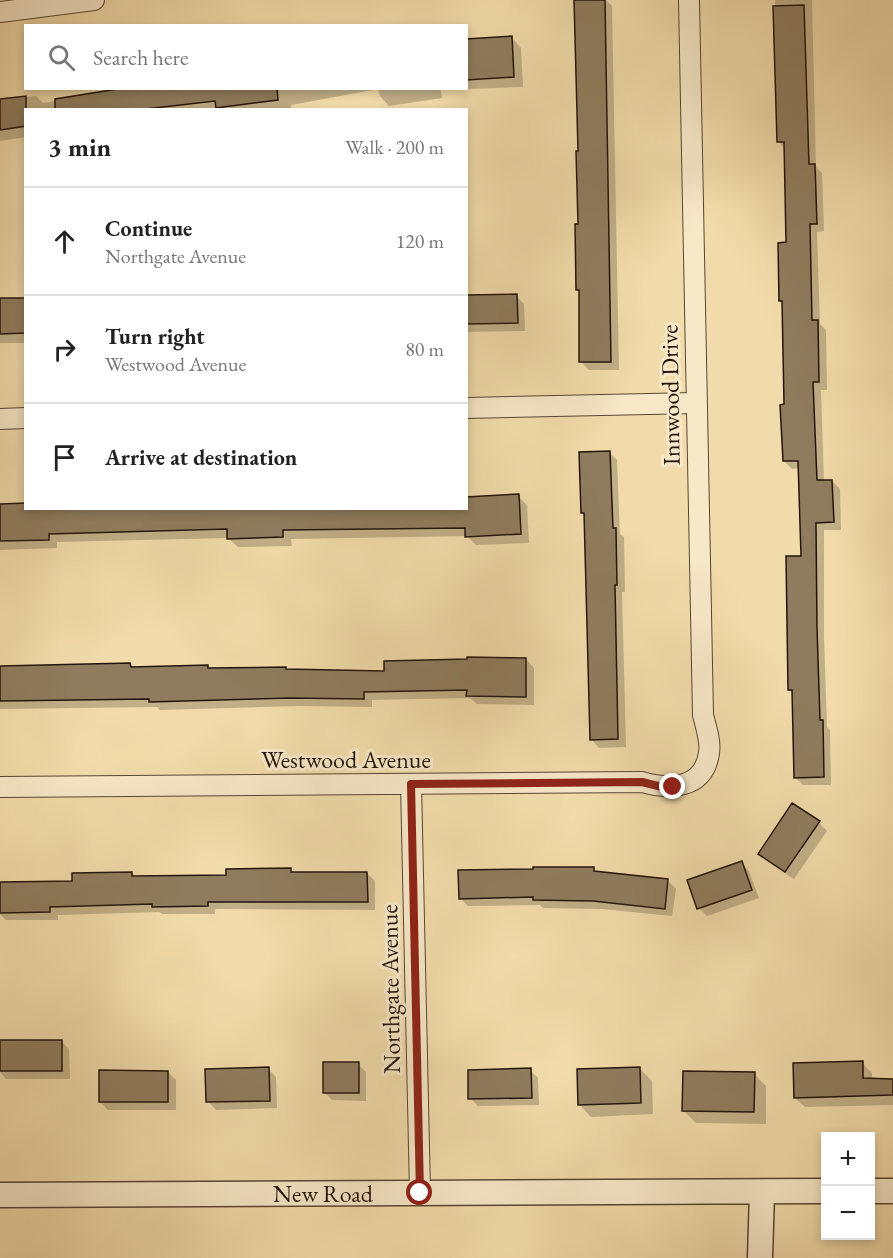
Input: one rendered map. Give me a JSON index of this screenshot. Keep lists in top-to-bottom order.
{
  "streets": {
    "street": [
      "Innwood Drive",
      "Westwood Avenue",
      "Northgate Avenue",
      "New Road"
    ]
  },
  "crossings": [
    ["Innwood Drive", "Westwood Avenue"],
    ["Westwood Avenue", "Northgate Avenue"],
    ["Northgate Avenue", "New Road"]
  ],
  "page": {
    "search": "Search here",
    "heading": ["3 min", "Walk · 200 m"],
    "list": [
      ["Continue", "Northgate Avenue", "120 m"],
      ["Turn right", "Westwood Avenue", "80 m"],
      "Arrive at destination"
    ],
    "map_buttons": ["+", "−"]
  }
}
